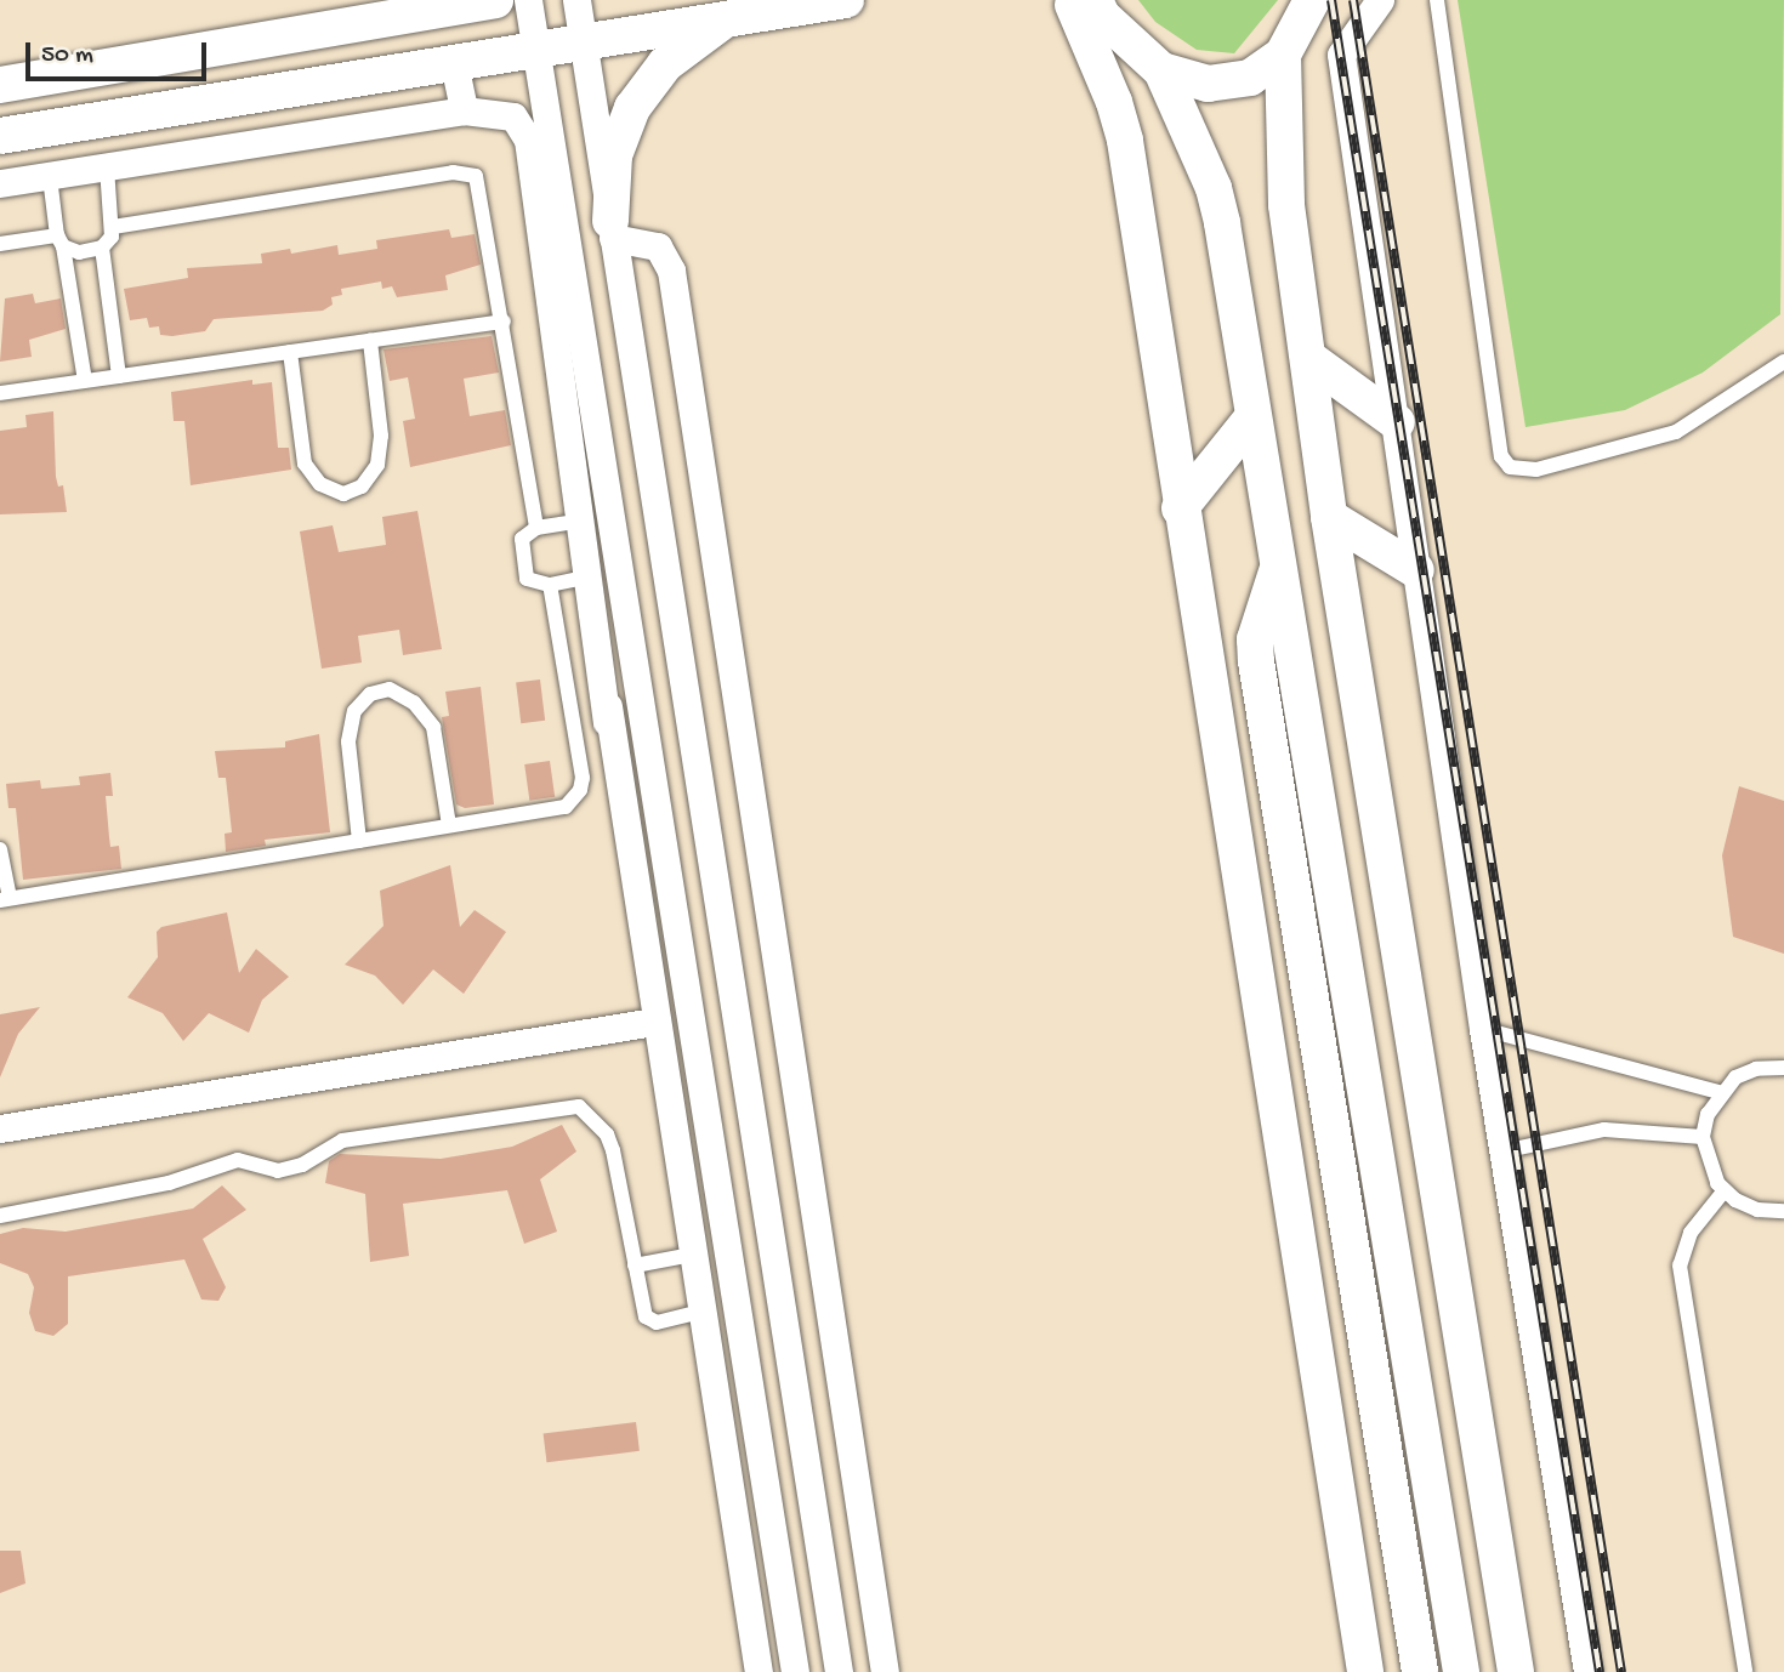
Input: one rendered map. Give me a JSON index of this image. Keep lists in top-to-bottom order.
{
  "scale_bar": "50 m"
}
